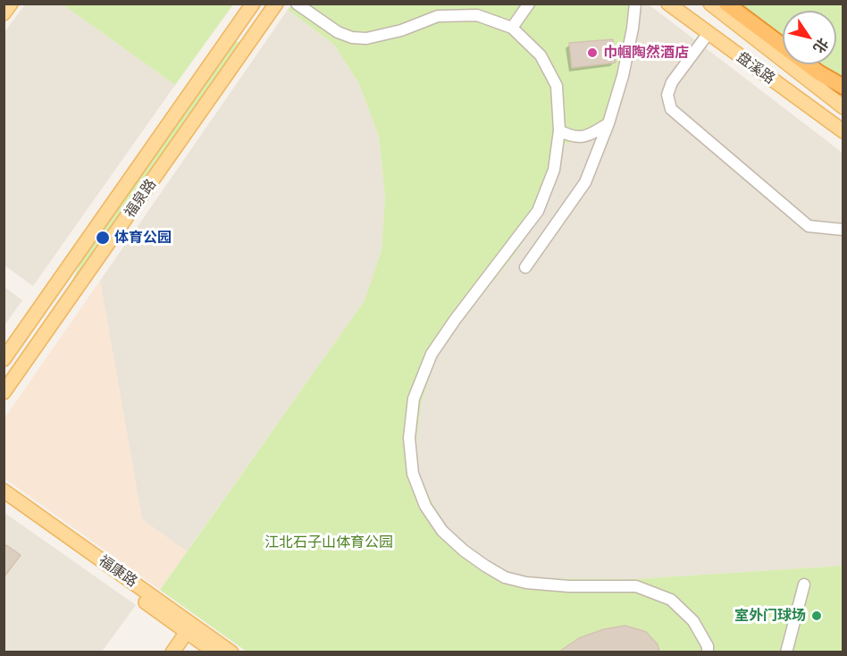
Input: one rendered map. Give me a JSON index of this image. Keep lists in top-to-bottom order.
{
  "streets": {
    "main road": ["盘溪路", "福泉路", "福康路"]
  },
  "parks": ["江北石子山体育公园"],
  "places": ["巾帼陶然酒店", "体育公园", "室外门球场"],
  "north": "bottom right"
}
